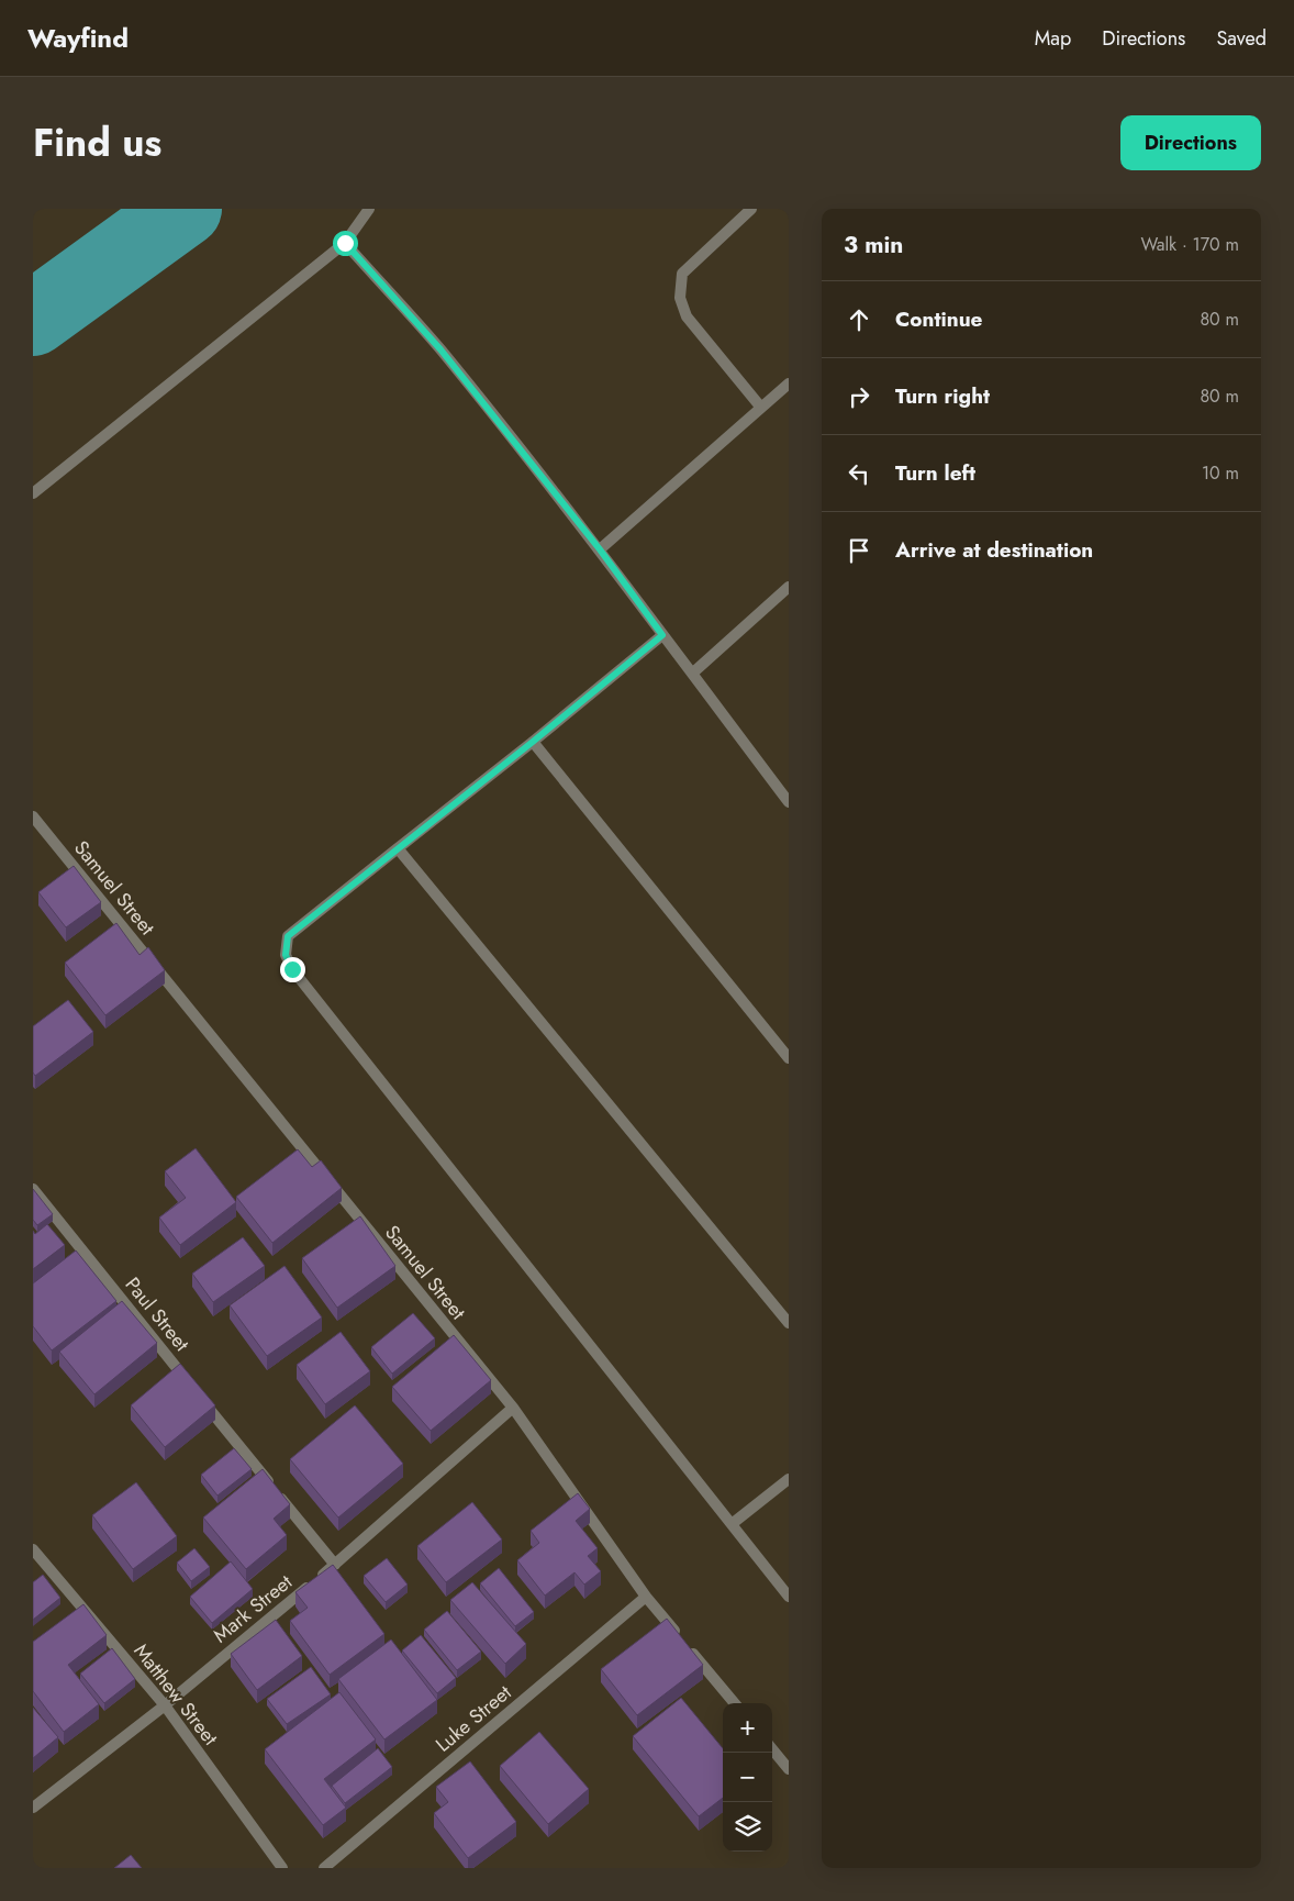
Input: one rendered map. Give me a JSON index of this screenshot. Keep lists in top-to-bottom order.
{
  "streets": {
    "street": [
      "Samuel Street",
      "Paul Street",
      "Mark Street",
      "Matthew Street",
      "Luke Street"
    ]
  },
  "crossings": [
    ["Samuel Street", "Mark Street"],
    ["Samuel Street", "Luke Street"],
    ["Paul Street", "Mark Street"],
    ["Mark Street", "Matthew Street"]
  ],
  "page": {
    "header": "Wayfind",
    "nav": ["Map", "Directions", "Saved"],
    "title": "Find us",
    "buttons": "Directions",
    "heading": ["3 min", "Walk · 170 m"],
    "list": [
      ["Continue", "80 m"],
      ["Turn right", "80 m"],
      ["Turn left", "10 m"],
      "Arrive at destination"
    ],
    "map_buttons": ["+", "−"]
  }
}
